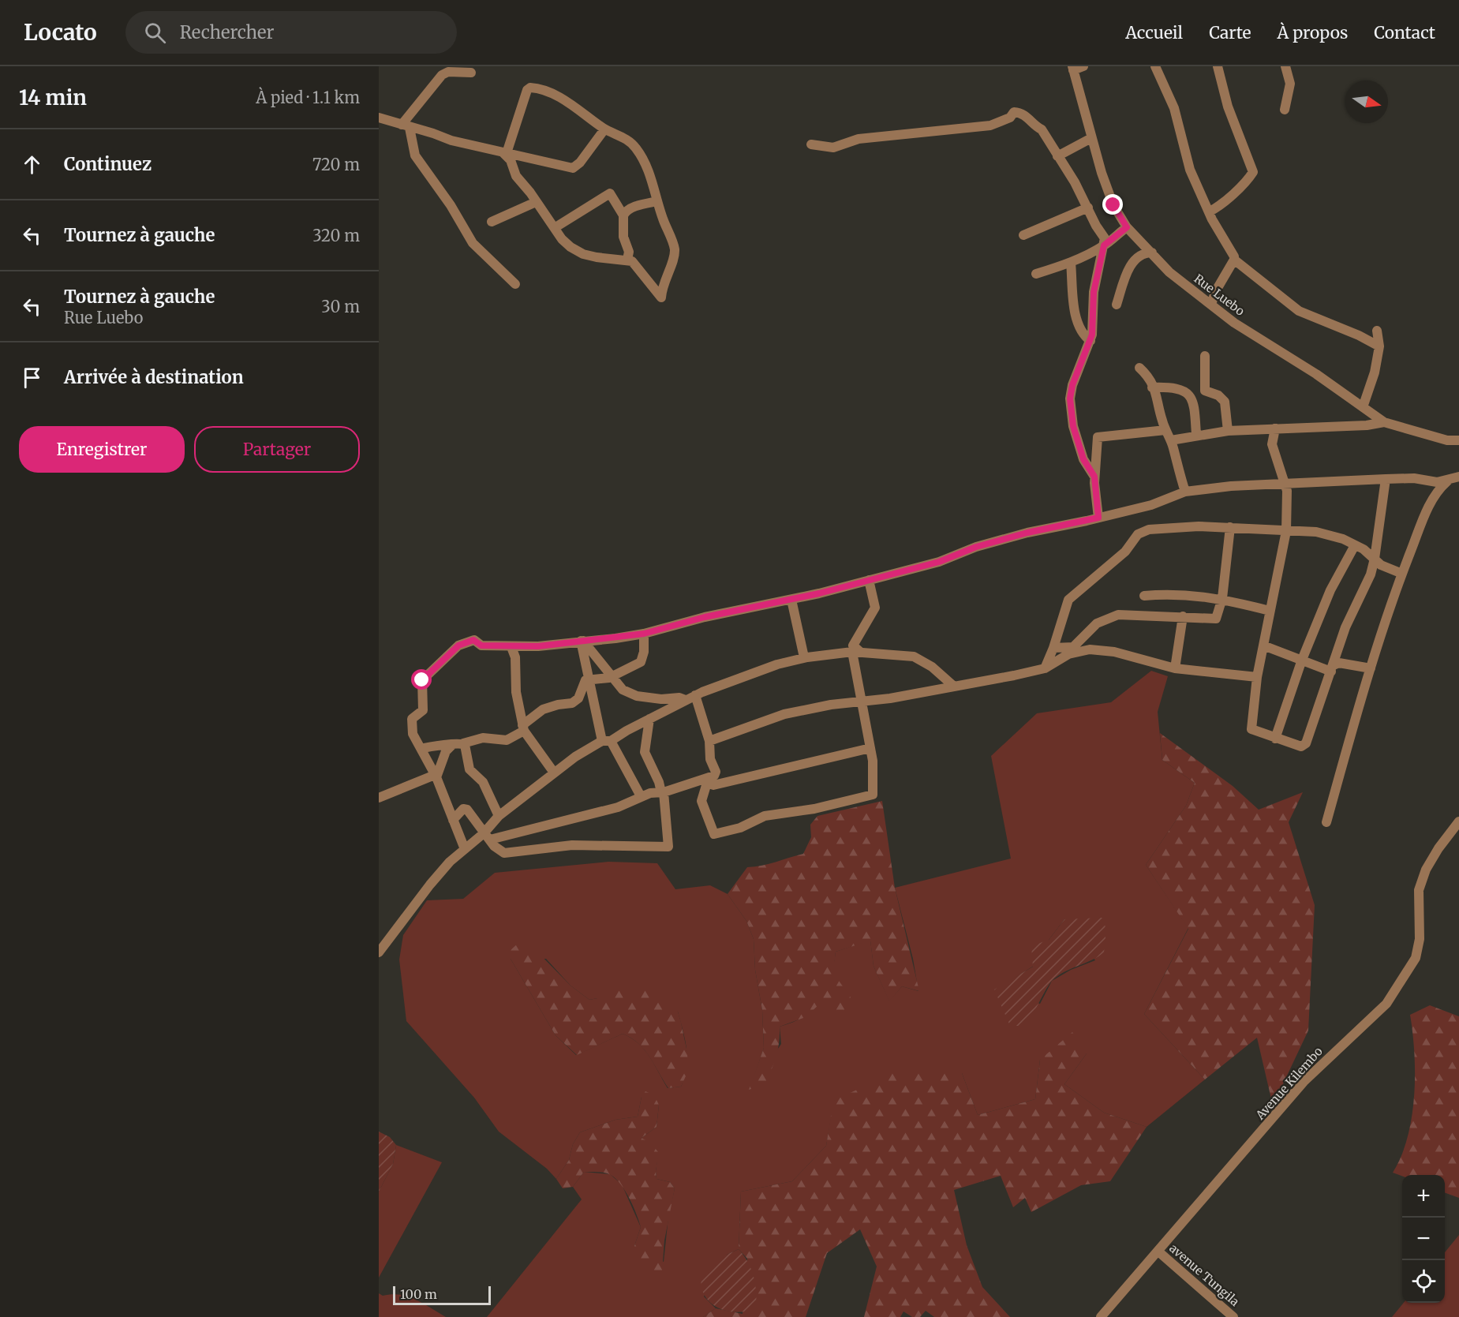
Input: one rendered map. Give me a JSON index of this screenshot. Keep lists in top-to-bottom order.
{
  "streets": {
    "street": ["Rue Luebo", "Avenue Kilembo", "avenue Tungila"]
  },
  "crossings": [
    ["Avenue Kilembo", "avenue Tungila"]
  ],
  "scale_bar": "100 m",
  "north": "right",
  "page": {
    "header": "Locato",
    "search": "Rechercher",
    "nav": [
      "Accueil",
      "Carte",
      "À propos",
      "Contact"
    ],
    "heading": ["14 min", "À pied · 1.1 km"],
    "list": [
      ["Continuez", "720 m"],
      ["Tournez à gauche", "320 m"],
      ["Tournez à gauche", "Rue Luebo", "30 m"],
      "Arrivée à destination"
    ],
    "buttons": ["Enregistrer", "Partager"],
    "map_buttons": ["+", "−"],
    "scale": "100 m"
  }
}
